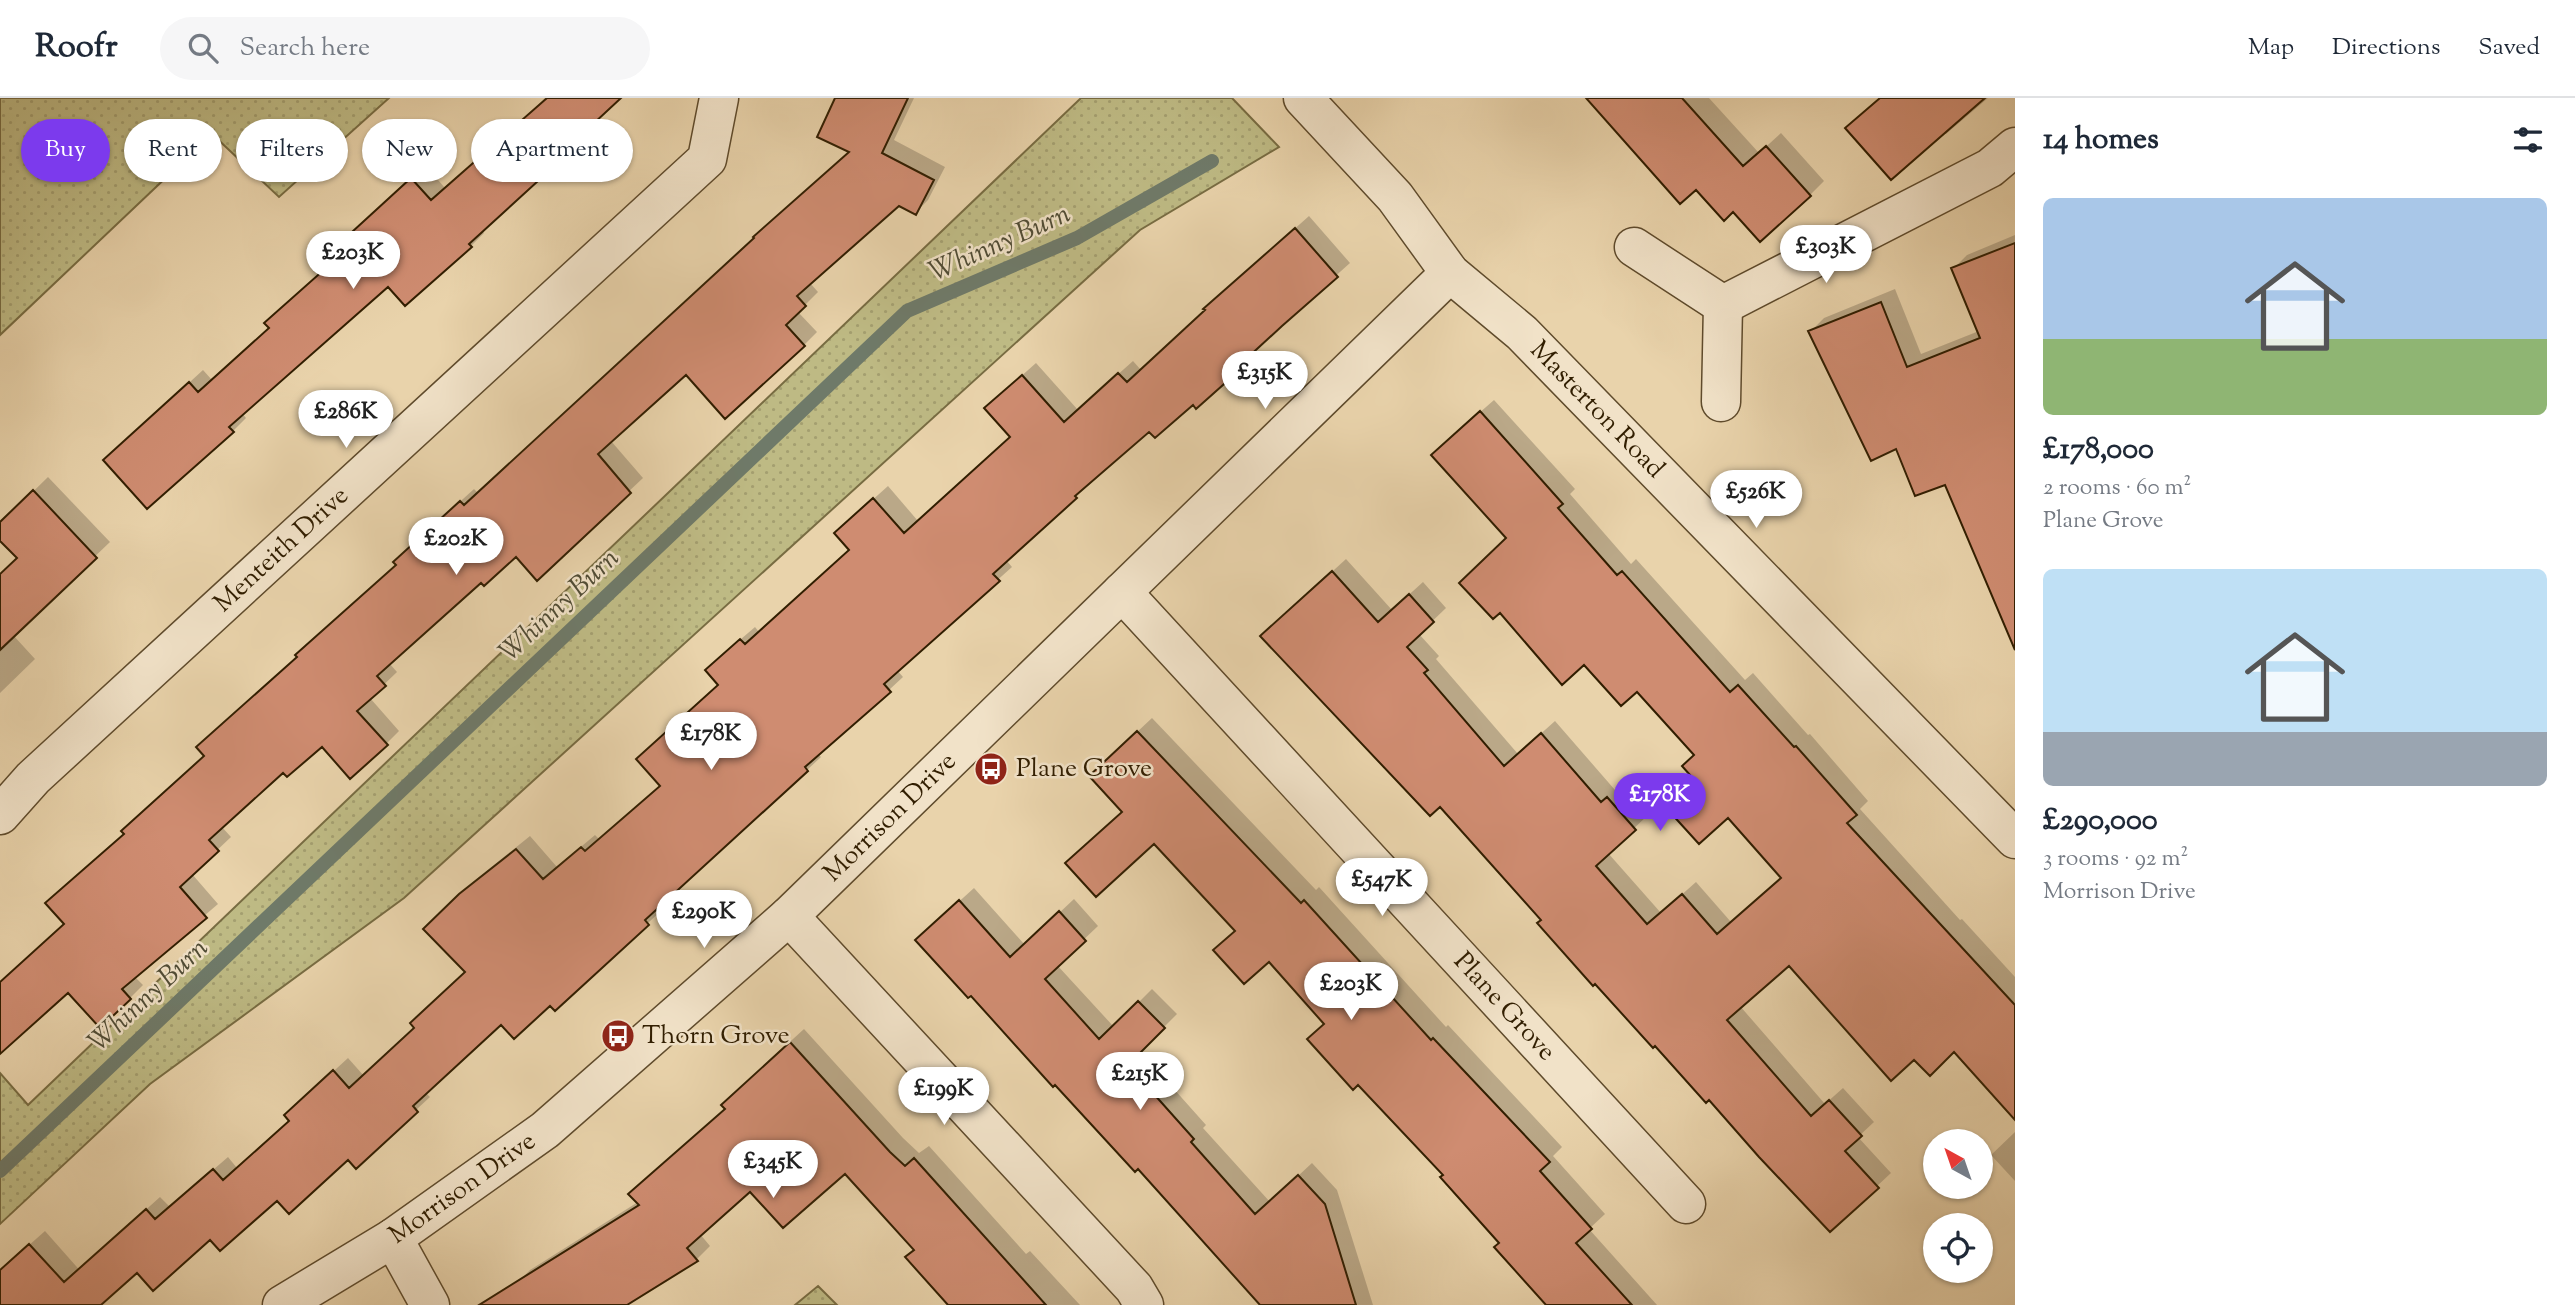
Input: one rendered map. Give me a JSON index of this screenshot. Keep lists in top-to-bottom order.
{
  "streets": {
    "street": [
      "Masterton Road",
      "Menteith Drive",
      "Morrison Drive",
      "Plane Grove"
    ]
  },
  "crossings": [
    ["Masterton Road", "Morrison Drive"],
    ["Morrison Drive", "Plane Grove"]
  ],
  "water": ["Whinny Burn"],
  "places": {
    "bus stop": ["Plane Grove", "Thorn Grove"]
  },
  "north": "top left",
  "page": {
    "header": "Roofr",
    "search": "Search here",
    "nav": ["Map", "Directions", "Saved"],
    "heading": "14 homes",
    "chip": [
      "Buy",
      "Rent",
      "Filters",
      "New",
      "Apartment"
    ],
    "list": [
      {
        "name": "£178,000",
        "note": "2 rooms · 60 m² · Plane Grove"
      },
      {
        "name": "£290,000",
        "note": "3 rooms · 92 m² · Morrison Drive"
      }
    ],
    "price": [
      "£303K",
      "£203K",
      "£315K",
      "£286K",
      "£526K",
      "£202K",
      "£178K",
      "£178K",
      "£547K",
      "£290K",
      "£203K",
      "£215K",
      "£199K",
      "£345K"
    ]
  }
}
